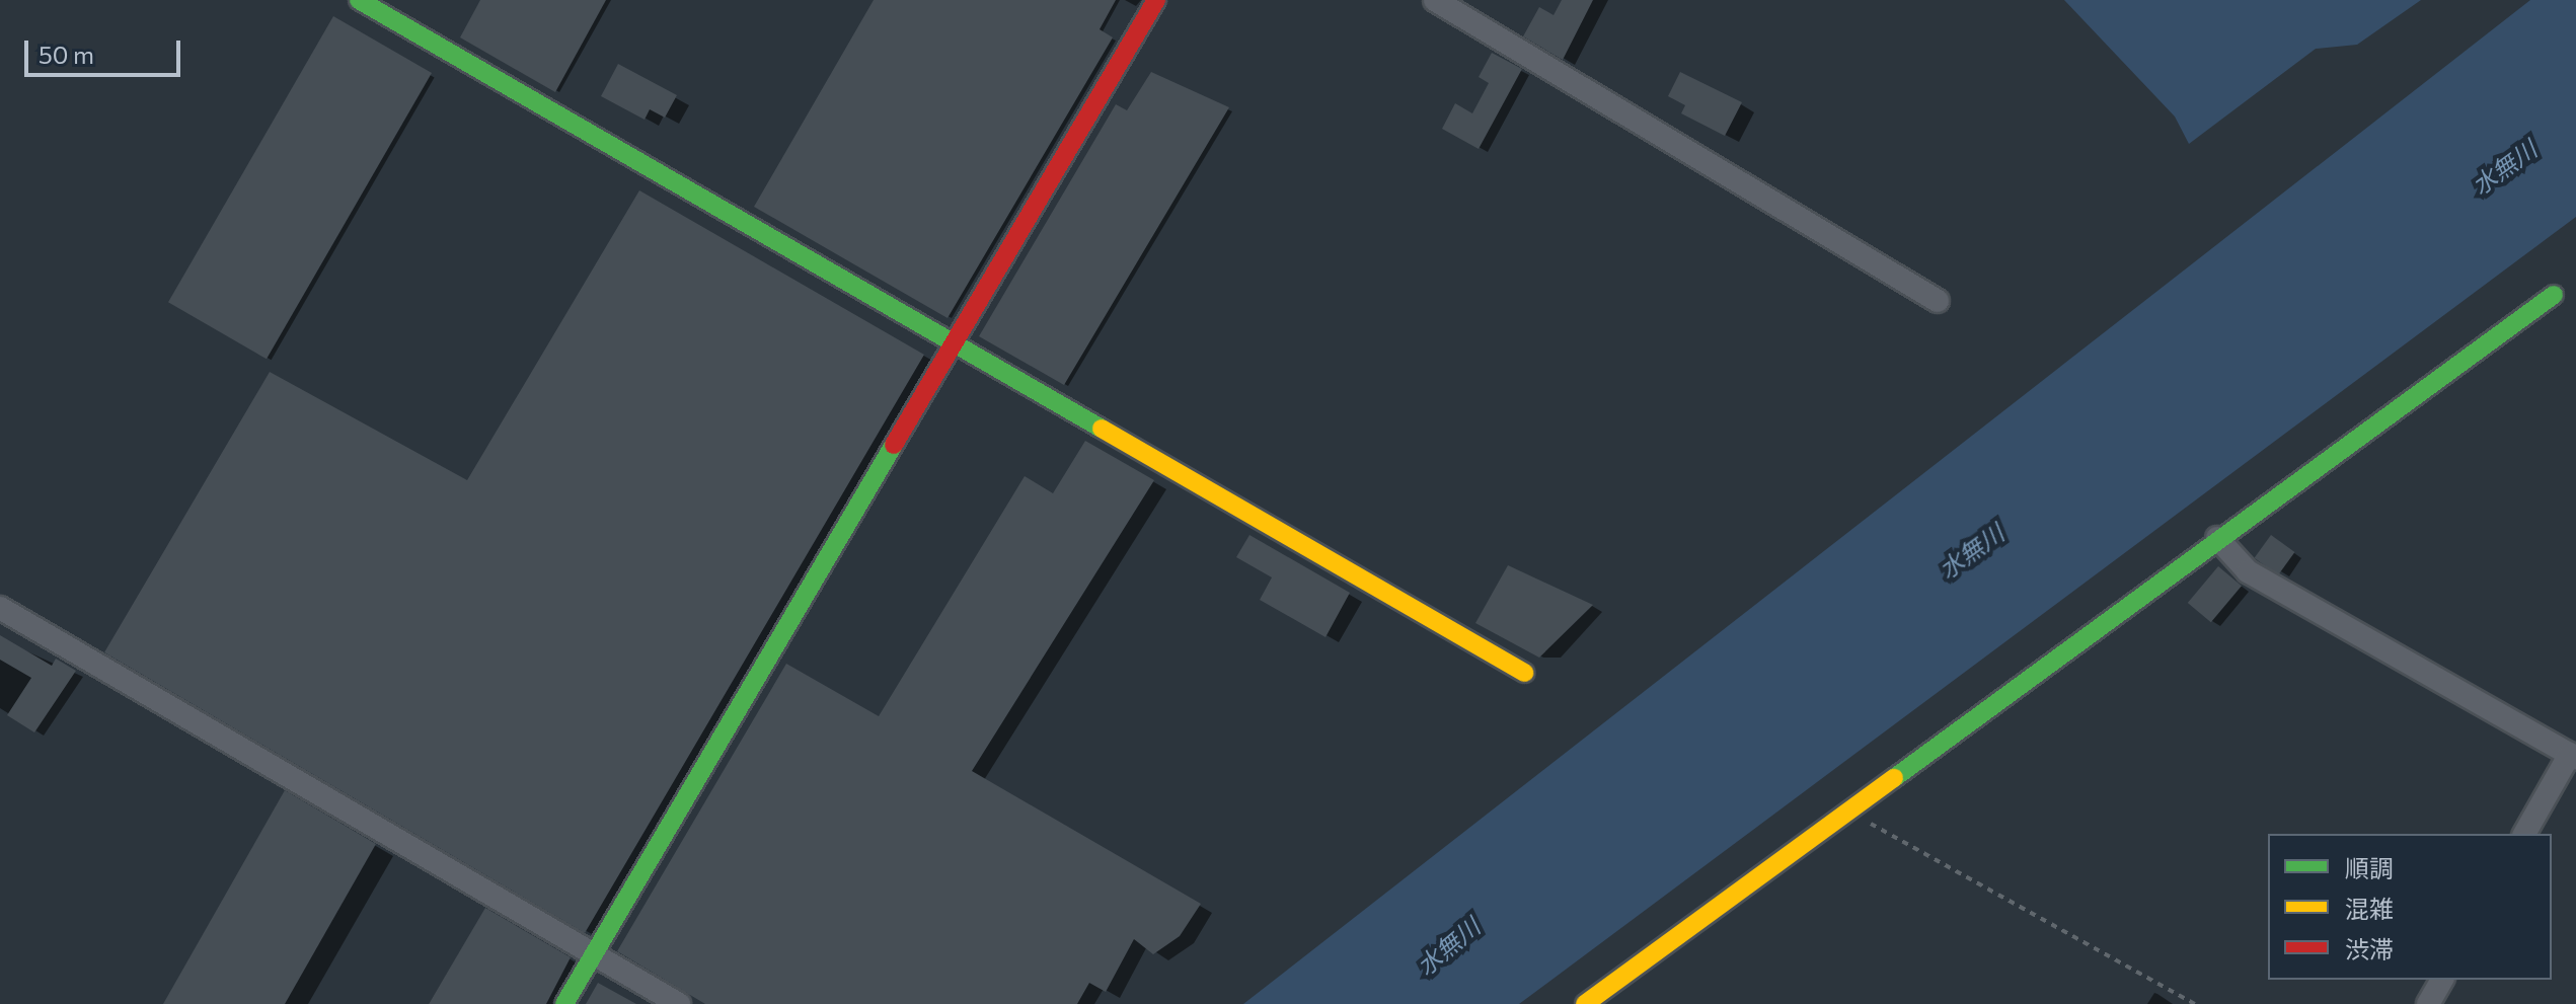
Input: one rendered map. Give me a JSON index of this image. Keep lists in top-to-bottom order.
{
  "water": ["水無川"],
  "legend": ["順調", "混雑", "渋滞"],
  "scale_bar": "50 m"
}
